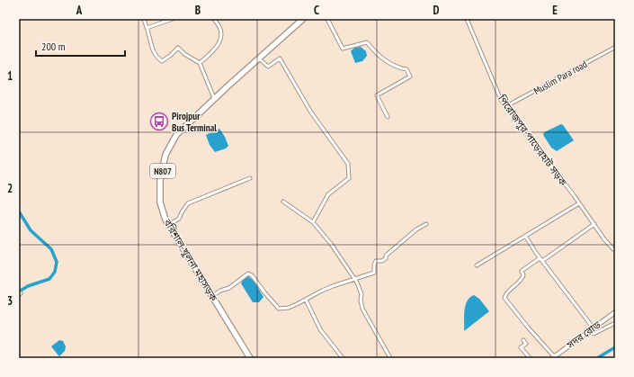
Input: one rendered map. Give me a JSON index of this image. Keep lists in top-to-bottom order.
{
  "streets": {
    "highway": ["N807", "বরিশাল-খুলনা মহাসড়ক"],
    "street": ["Muslim Para road", "পিরোজপুর-পাড়েরহাট সড়ক", "সদর রোড"]
  },
  "crossings": [
    ["Muslim Para road", "পিরোজপুর-পাড়েরহাট সড়ক"]
  ],
  "places": {
    "bus stop": ["Pirojpur Bus Terminal"]
  },
  "scale_bar": "200 m",
  "grid": {
    "columns": [
      "A",
      "B",
      "C",
      "D",
      "E"
    ],
    "rows": ["1", "2", "3"]
  }
}
